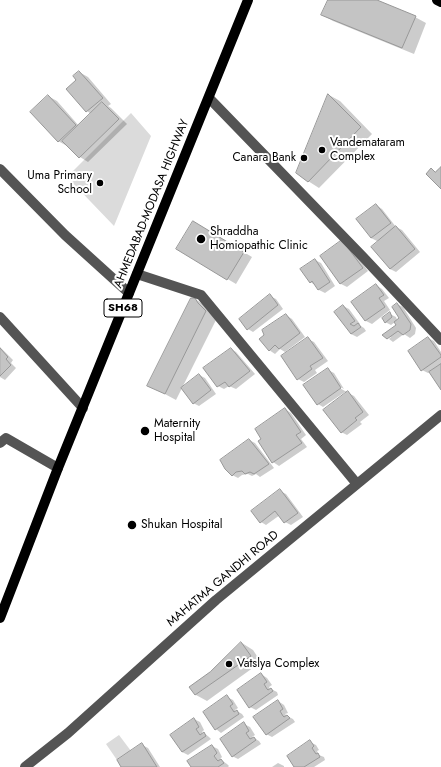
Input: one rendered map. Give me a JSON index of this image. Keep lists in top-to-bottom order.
{
  "streets": {
    "main road": ["AHMEDABAD-MODASA HIGHWAY", "SH68"],
    "street": ["MAHATMA GANDHI ROAD"]
  },
  "places": [
    "Vandemataram Complex",
    "Canara Bank",
    "Uma Primary School",
    "Shraddha Homiopathic Clinic",
    "Maternity Hospital",
    "Shukan Hospital",
    "Vatslya Complex"
  ]
}
